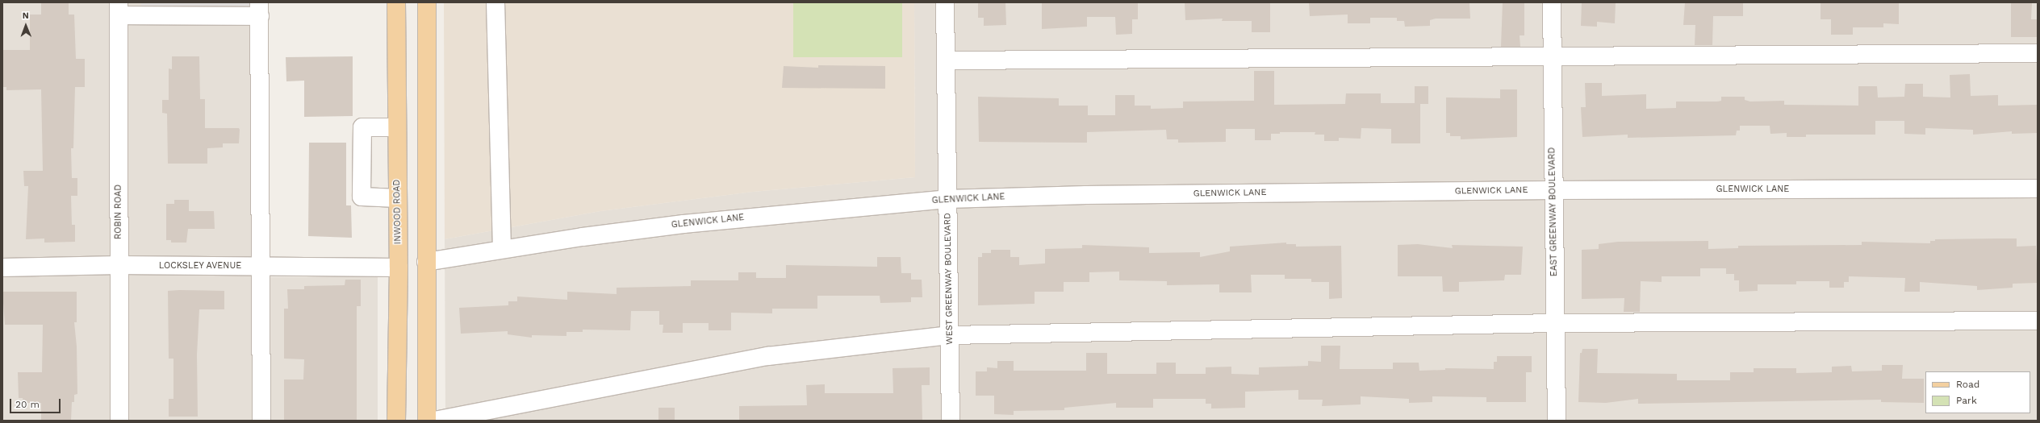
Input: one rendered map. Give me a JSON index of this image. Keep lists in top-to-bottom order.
{
  "streets": {
    "main road": ["INWOOD ROAD"],
    "street": [
      "GLENWICK LANE",
      "ROBIN ROAD",
      "EAST GREENWAY BOULEVARD",
      "LOCKSLEY AVENUE",
      "WEST GREENWAY BOULEVARD"
    ]
  },
  "crossings": [
    ["GLENWICK LANE", "EAST GREENWAY BOULEVARD"],
    ["GLENWICK LANE", "WEST GREENWAY BOULEVARD"],
    ["ROBIN ROAD", "LOCKSLEY AVENUE"],
    ["INWOOD ROAD", "LOCKSLEY AVENUE"]
  ],
  "legend": ["Road", "Park"],
  "scale_bar": "20 m",
  "north": "top"
}
